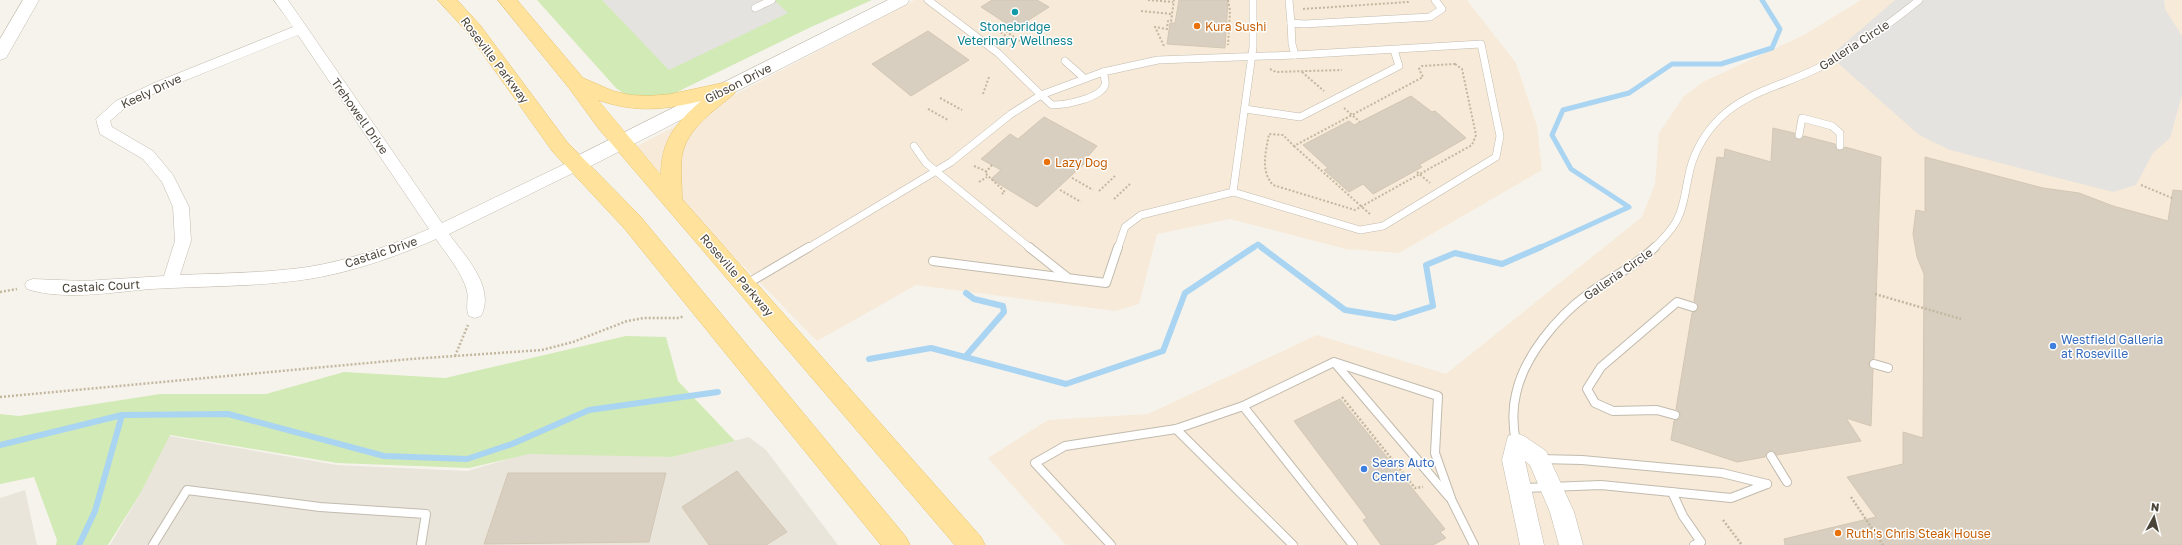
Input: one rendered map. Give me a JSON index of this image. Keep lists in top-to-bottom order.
{
  "streets": {
    "main road": ["Roseville Parkway"],
    "street": [
      "Galleria Circle",
      "Gibson Drive",
      "Keely Drive",
      "Trehowell Drive",
      "Castaic Drive",
      "Castaic Court"
    ]
  },
  "crossings": [
    ["Roseville Parkway", "Gibson Drive"],
    ["Roseville Parkway", "Castaic Drive"],
    ["Gibson Drive", "Castaic Drive"],
    ["Keely Drive", "Trehowell Drive"],
    ["Keely Drive", "Castaic Drive"],
    ["Keely Drive", "Castaic Court"],
    ["Trehowell Drive", "Castaic Drive"],
    ["Castaic Drive", "Castaic Court"]
  ],
  "places": [
    "Stonebridge Veterinary Wellness",
    "Kura Sushi",
    "Lazy Dog",
    "Westfield Galleria at Roseville",
    "Sears Auto Center",
    "Ruth's Chris Steak House"
  ],
  "north": "top"
}
